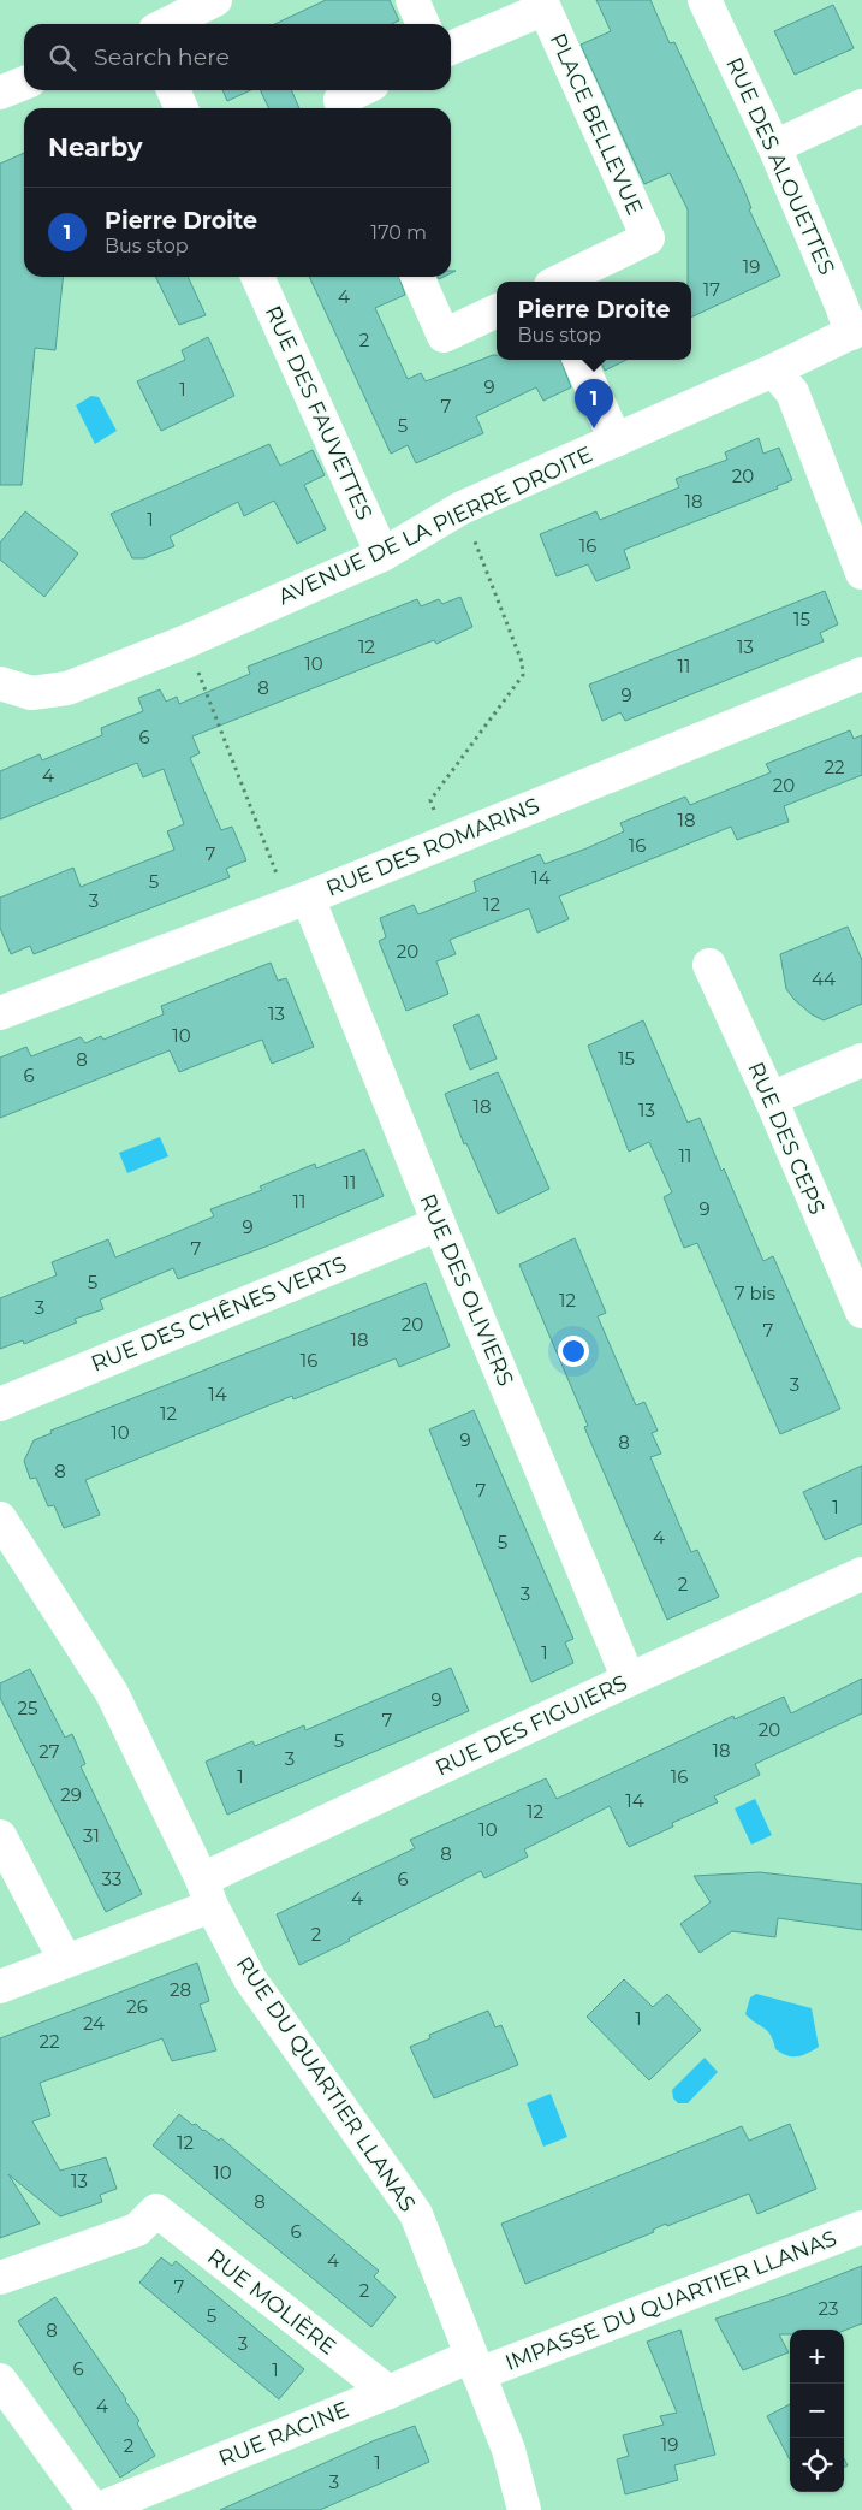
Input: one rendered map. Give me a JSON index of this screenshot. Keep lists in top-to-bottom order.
{
  "streets": {
    "street": [
      "PLACE BELLEVUE",
      "RUE DES ALOUETTES",
      "RUE DES FAUVETTES",
      "AVENUE DE LA PIERRE DROITE",
      "RUE DES ROMARINS",
      "RUE DES CEPS",
      "RUE DES OLIVIERS",
      "RUE DES CHÊNES VERTS",
      "RUE DES FIGUIERS",
      "RUE DU QUARTIER LLANAS",
      "IMPASSE DU QUARTIER LLANAS",
      "RUE MOLIÈRE",
      "RUE RACINE"
    ]
  },
  "crossings": [
    ["RUE DES ALOUETTES", "AVENUE DE LA PIERRE DROITE"],
    ["RUE DES FAUVETTES", "AVENUE DE LA PIERRE DROITE"],
    ["RUE DES ROMARINS", "RUE DES OLIVIERS"],
    ["RUE DES OLIVIERS", "RUE DES CHÊNES VERTS"],
    ["RUE DES OLIVIERS", "RUE DES FIGUIERS"],
    ["RUE DES FIGUIERS", "RUE DU QUARTIER LLANAS"],
    ["RUE DU QUARTIER LLANAS", "IMPASSE DU QUARTIER LLANAS"],
    ["RUE DU QUARTIER LLANAS", "RUE RACINE"],
    ["IMPASSE DU QUARTIER LLANAS", "RUE RACINE"],
    ["RUE MOLIÈRE", "RUE RACINE"]
  ],
  "house_numbers": [
    "19",
    "17",
    "4",
    "2",
    "9",
    "1",
    "7",
    "5",
    "20",
    "18",
    "1",
    "16",
    "15",
    "12",
    "13",
    "10",
    "11",
    "8",
    "9",
    "6",
    "22",
    "4",
    "20",
    "18",
    "16",
    "7",
    "14",
    "5",
    "3",
    "12",
    "20",
    "44",
    "13",
    "10",
    "15",
    "8",
    "6",
    "18",
    "13",
    "11",
    "11",
    "11",
    "9",
    "9",
    "7",
    "5",
    "7 bis",
    "12",
    "3",
    "20",
    "7",
    "18",
    "16",
    "3",
    "14",
    "12",
    "10",
    "9",
    "8",
    "8",
    "7",
    "1",
    "4",
    "5",
    "2",
    "3",
    "1",
    "9",
    "25",
    "7",
    "20",
    "5",
    "18",
    "27",
    "3",
    "1",
    "16",
    "29",
    "14",
    "12",
    "10",
    "31",
    "8",
    "33",
    "6",
    "4",
    "2",
    "28",
    "26",
    "1",
    "24",
    "22",
    "12",
    "10",
    "13",
    "8",
    "6",
    "4",
    "7",
    "2",
    "23",
    "5",
    "8",
    "3",
    "6",
    "1",
    "4",
    "19",
    "2",
    "1",
    "3"
  ],
  "page": {
    "search": "Search here",
    "heading": "Nearby",
    "list": [
      {
        "mark": "1",
        "name": "Pierre Droite",
        "note": "Bus stop",
        "value": "170 m"
      }
    ],
    "popup": ["Pierre Droite", "Bus stop"],
    "pins": "1",
    "map_buttons": ["+", "−"]
  }
}
